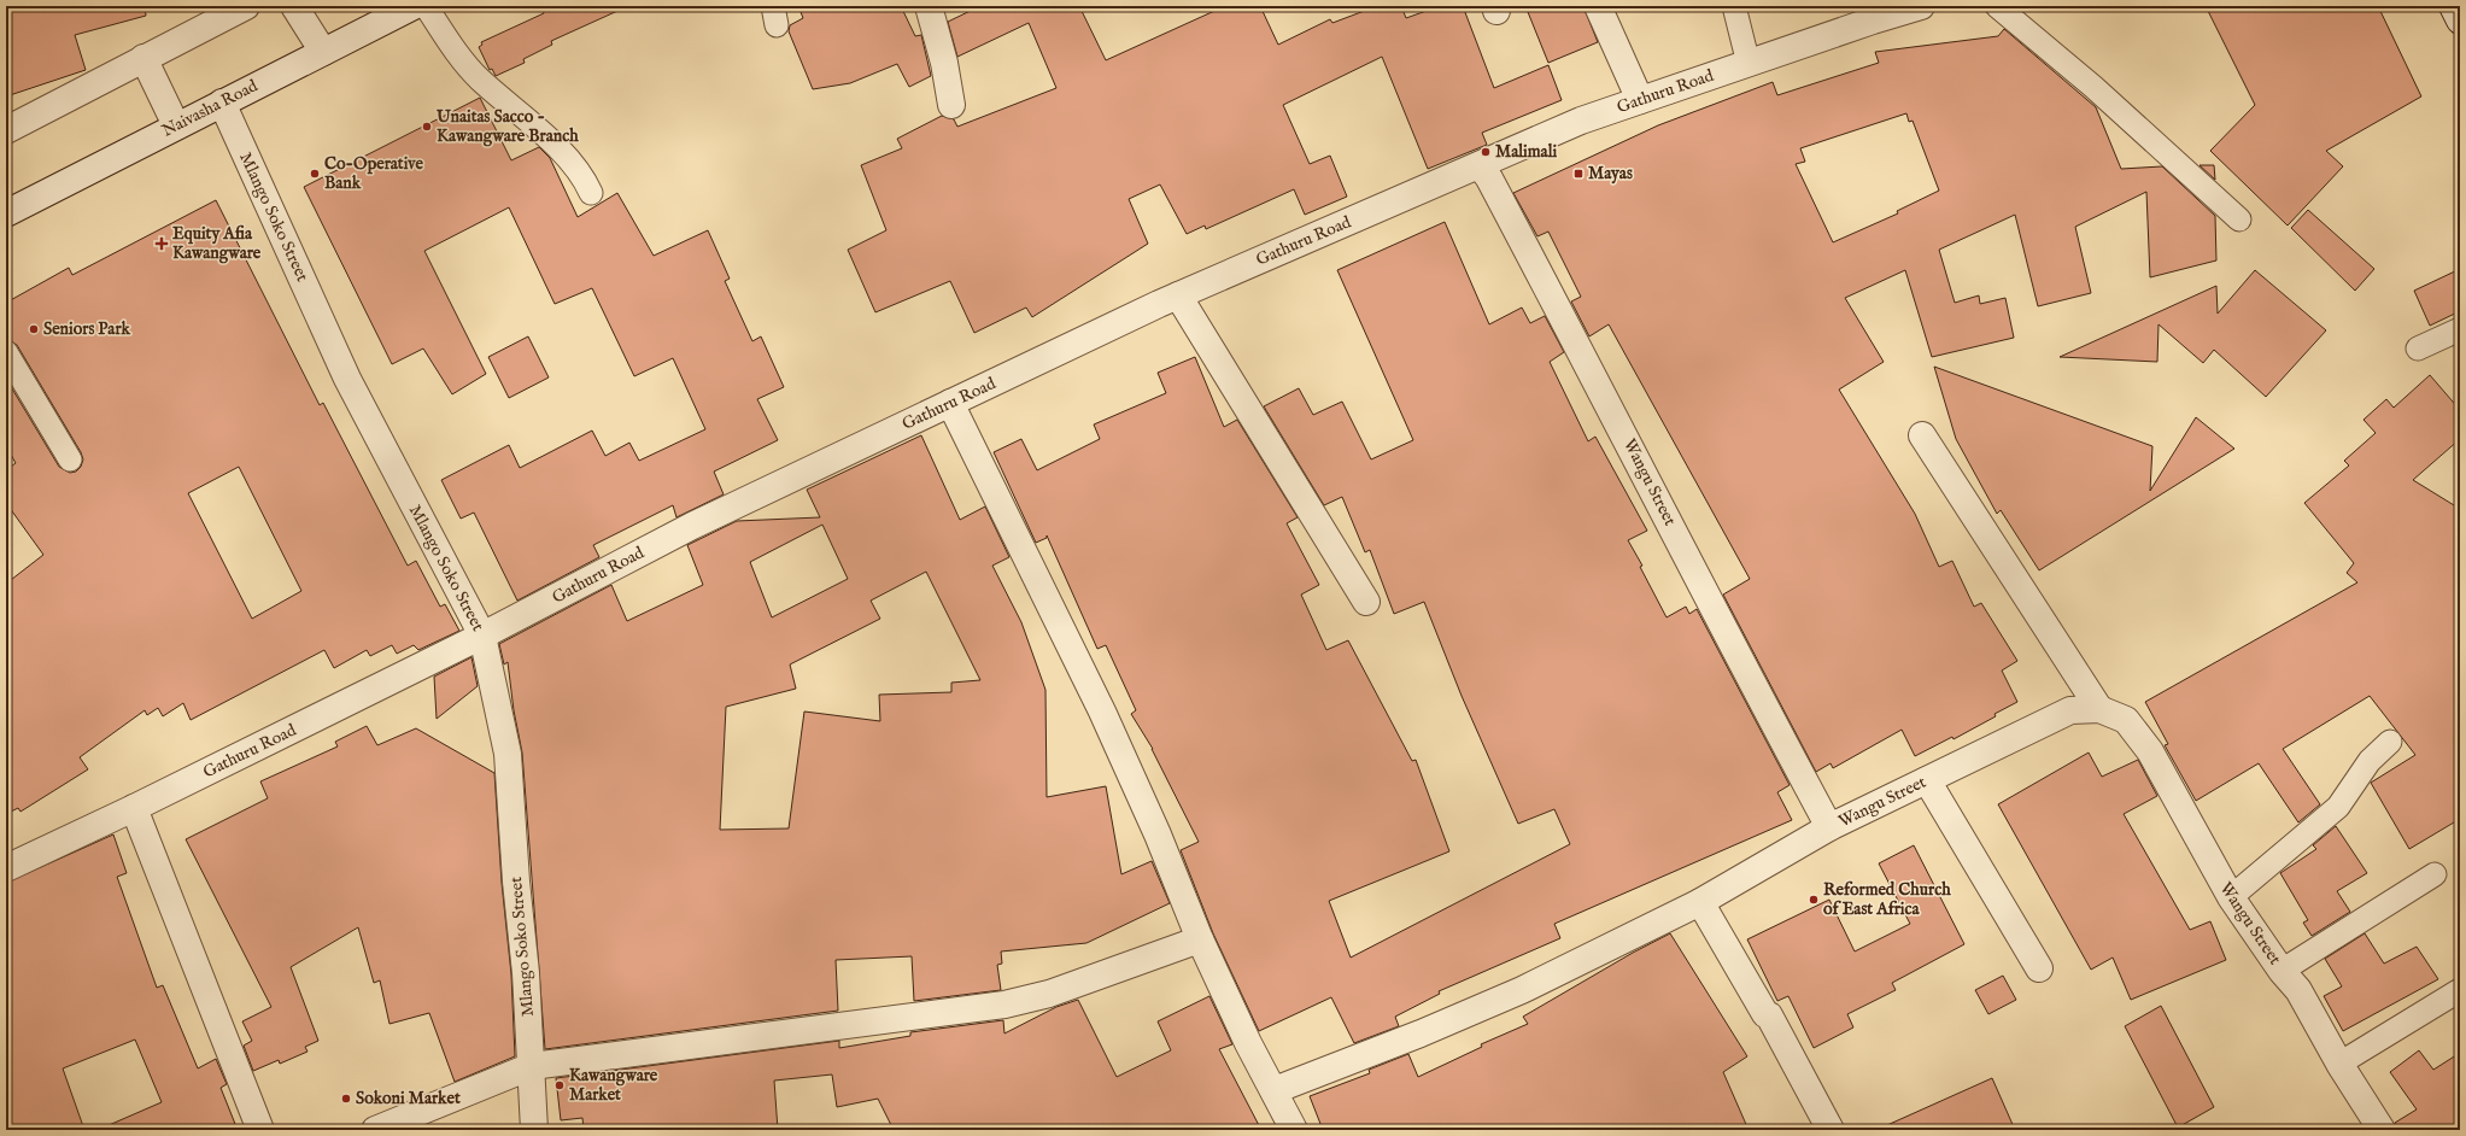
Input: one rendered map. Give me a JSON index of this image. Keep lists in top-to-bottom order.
{
  "streets": {
    "street": [
      "Gathuru Road",
      "Naivasha Road",
      "Mlango Soko Street",
      "Wangu Street"
    ]
  },
  "crossings": [
    ["Gathuru Road", "Mlango Soko Street"],
    ["Gathuru Road", "Wangu Street"],
    ["Naivasha Road", "Mlango Soko Street"]
  ],
  "places": {
    "other": [
      "Unaitas Sacco - Kawangware Branch",
      "Malimali",
      "Co-Operative Bank",
      "Seniors Park",
      "Reformed Church of East Africa",
      "Kawangware Market",
      "Sokoni Market"
    ],
    "transit": ["Mayas"],
    "health": ["Equity Afia Kawangware"]
  }
}
